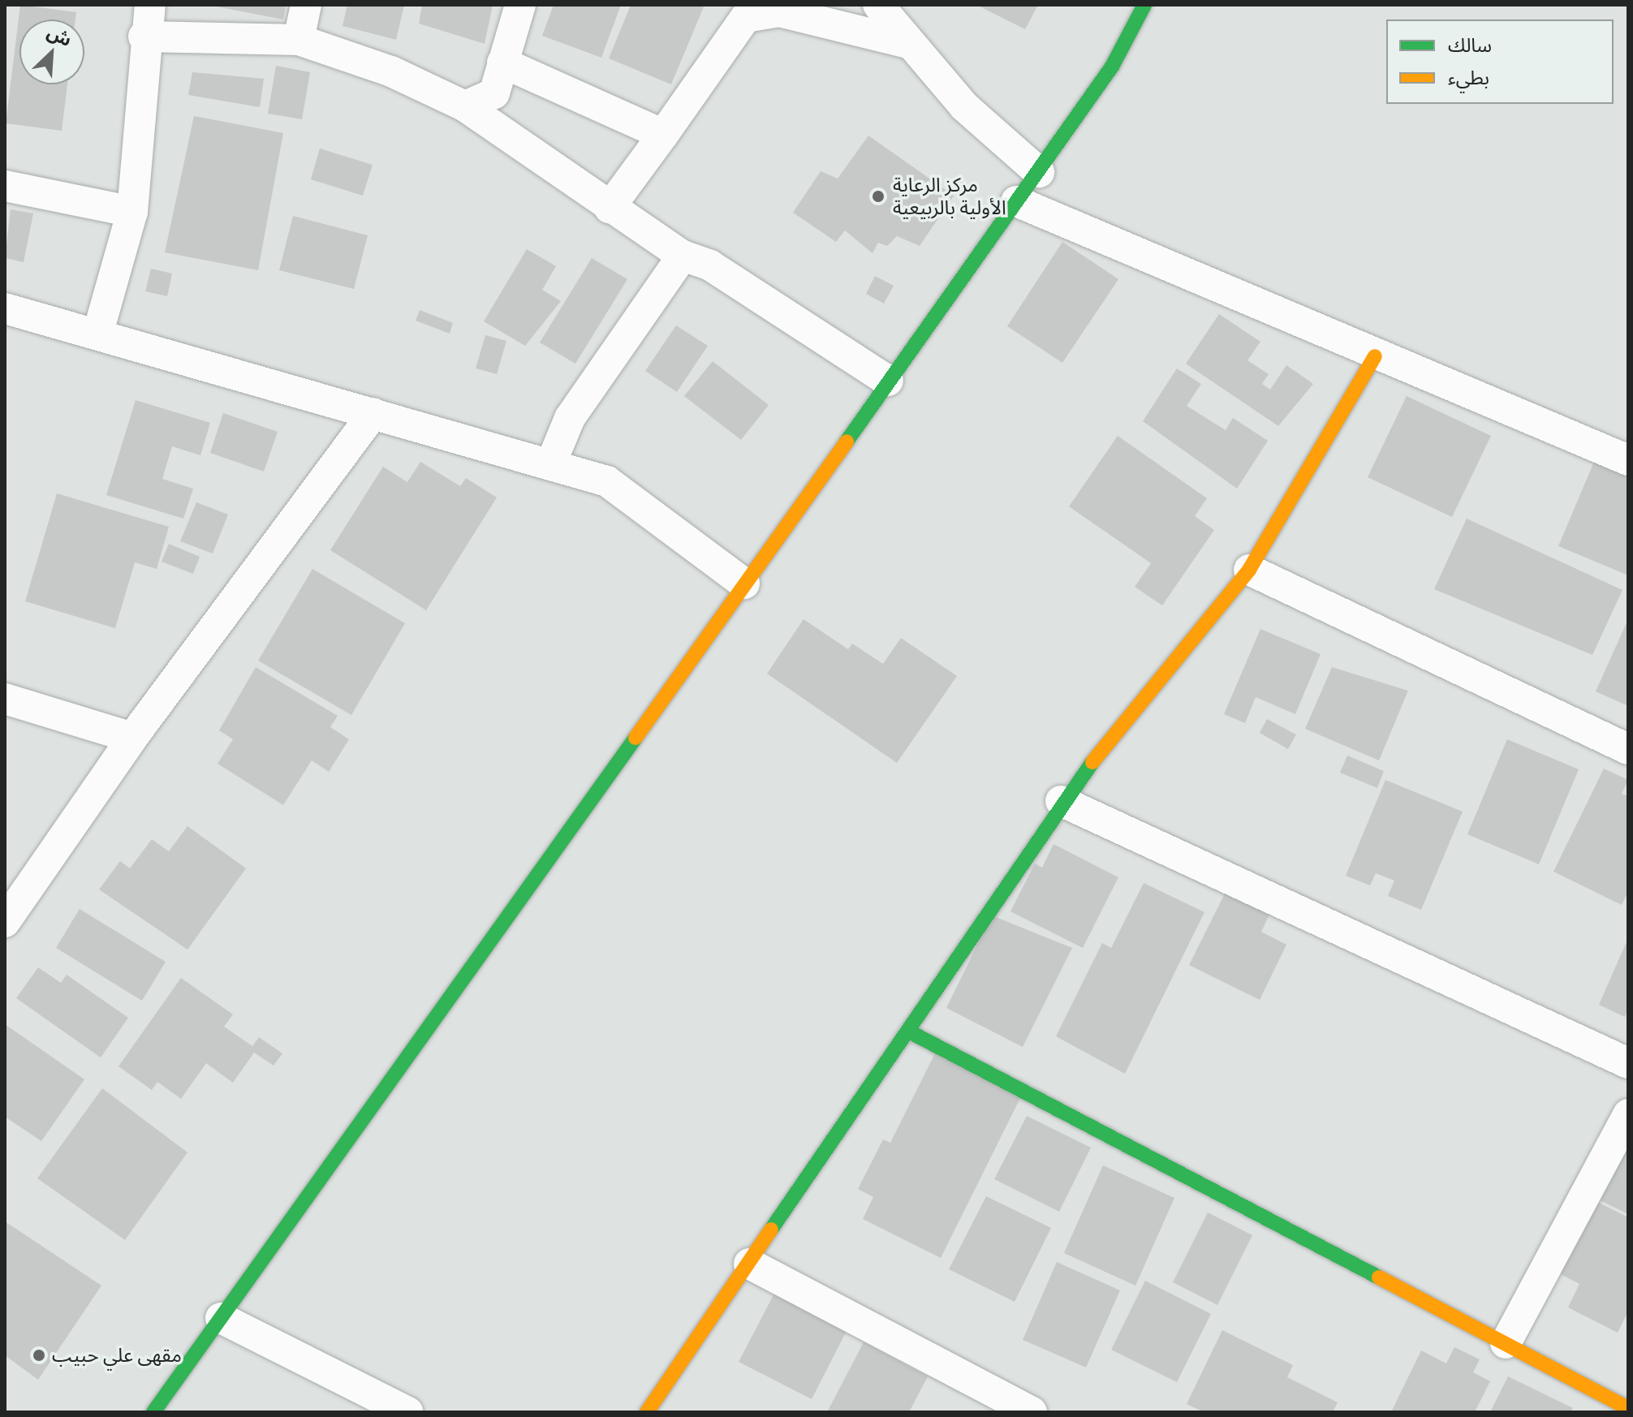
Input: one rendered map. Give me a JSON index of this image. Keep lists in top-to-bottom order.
{
  "places": ["مركز الرعاية الأولية بالربيعية", "مقهى علي حبيب"],
  "legend": ["سالك", "بطيء"],
  "north": "top right"
}
